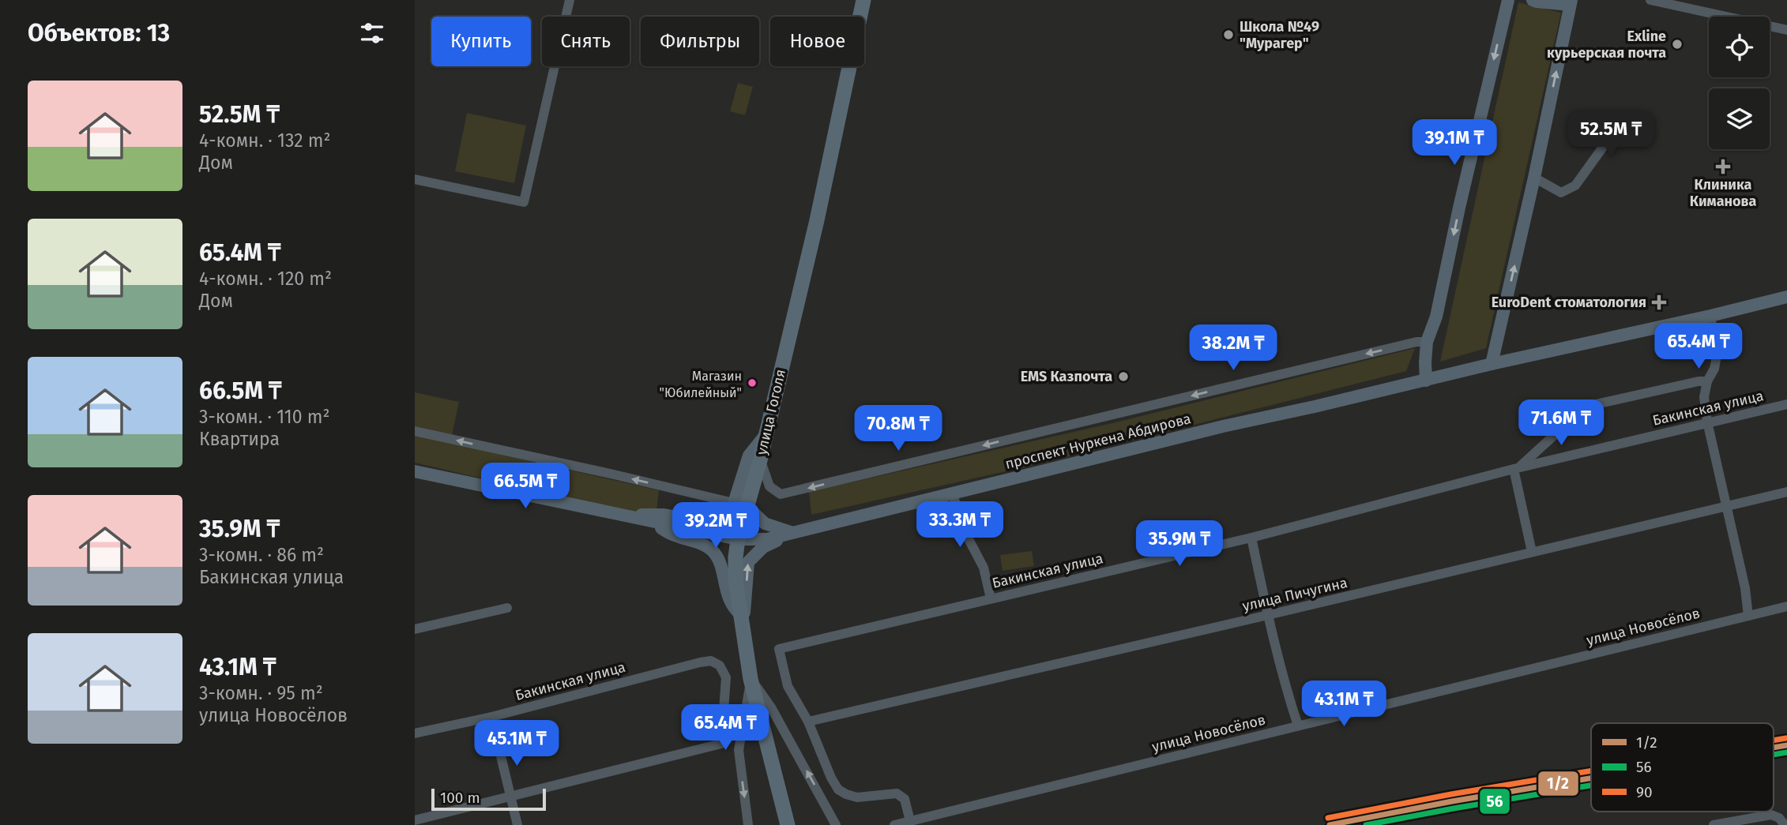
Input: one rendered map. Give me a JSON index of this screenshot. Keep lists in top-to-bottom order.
{
  "streets": {
    "highway": ["улица Гоголя"],
    "main road": ["проспект Нуркена Абдирова"],
    "street": ["Бакинская улица", "улица Пичугина", "улица Новосёлов"]
  },
  "crossings": [
    ["Бакинская улица", "улица Пичугина"],
    ["Бакинская улица", "улица Новосёлов"],
    ["улица Гоголя", "проспект Нуркена Абдирова"]
  ],
  "places": {
    "other": [
      "Школа №49 \"Мурагер\"",
      "Exline курьерская почта",
      "EMS Казпочта",
      "Магазин \"Юбилейный\""
    ],
    "health": ["Клиника Киманова", "EuroDent стоматология"]
  },
  "lines": ["transit line 90", "transit line 1/2", "transit line 56"],
  "legend": ["1/2", "56", "90"],
  "scale_bar": "100 m",
  "page": {
    "heading": "Объектов: 13",
    "chip": [
      "Купить",
      "Снять",
      "Фильтры",
      "Новое"
    ],
    "list": [
      {
        "name": "52.5M ₸",
        "note": "4-комн. · 132 m² · Дом"
      },
      {
        "name": "65.4M ₸",
        "note": "4-комн. · 120 m² · Дом"
      },
      {
        "name": "66.5M ₸",
        "note": "3-комн. · 110 m² · Квартира"
      },
      {
        "name": "35.9M ₸",
        "note": "3-комн. · 86 m² · Бакинская улица"
      },
      {
        "name": "43.1M ₸",
        "note": "3-комн. · 95 m² · улица Новосёлов"
      }
    ],
    "price": [
      "52.5M ₸",
      "39.1M ₸",
      "65.4M ₸",
      "38.2M ₸",
      "71.6M ₸",
      "70.8M ₸",
      "66.5M ₸",
      "33.3M ₸",
      "39.2M ₸",
      "35.9M ₸",
      "43.1M ₸",
      "65.4M ₸",
      "45.1M ₸"
    ],
    "scale": "100 m"
  }
}
